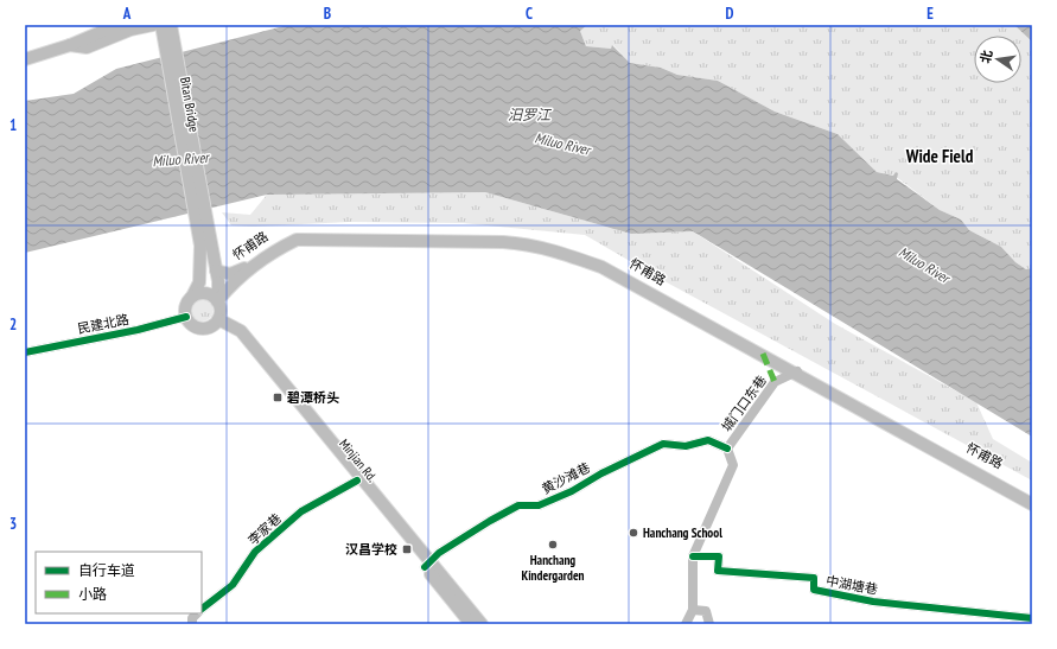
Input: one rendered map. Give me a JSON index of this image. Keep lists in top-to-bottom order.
{
  "streets": {
    "main road": ["Bitan Bridge", "怀甫路", "Minjian Rd."],
    "street": [
      "民建北路",
      "城门口东巷",
      "黄沙滩巷",
      "李家巷",
      "中湖塘巷"
    ]
  },
  "crossings": [
    ["怀甫路", "城门口东巷"],
    ["民建北路", "Minjian Rd."],
    ["城门口东巷", "黄沙滩巷"],
    ["城门口东巷", "中湖塘巷"],
    ["Minjian Rd.", "黄沙滩巷"],
    ["Minjian Rd.", "李家巷"]
  ],
  "districts": ["Wide Field"],
  "water": ["汨罗江", "Miluo River"],
  "places": {
    "transit": ["碧潭桥头", "汉昌学校"],
    "other": ["Hanchang School", "Hanchang Kindergarden"]
  },
  "legend": ["自行车道", "小路"],
  "north": "left",
  "grid": {
    "columns": [
      "A",
      "B",
      "C",
      "D",
      "E"
    ],
    "rows": ["1", "2", "3"]
  }
}
